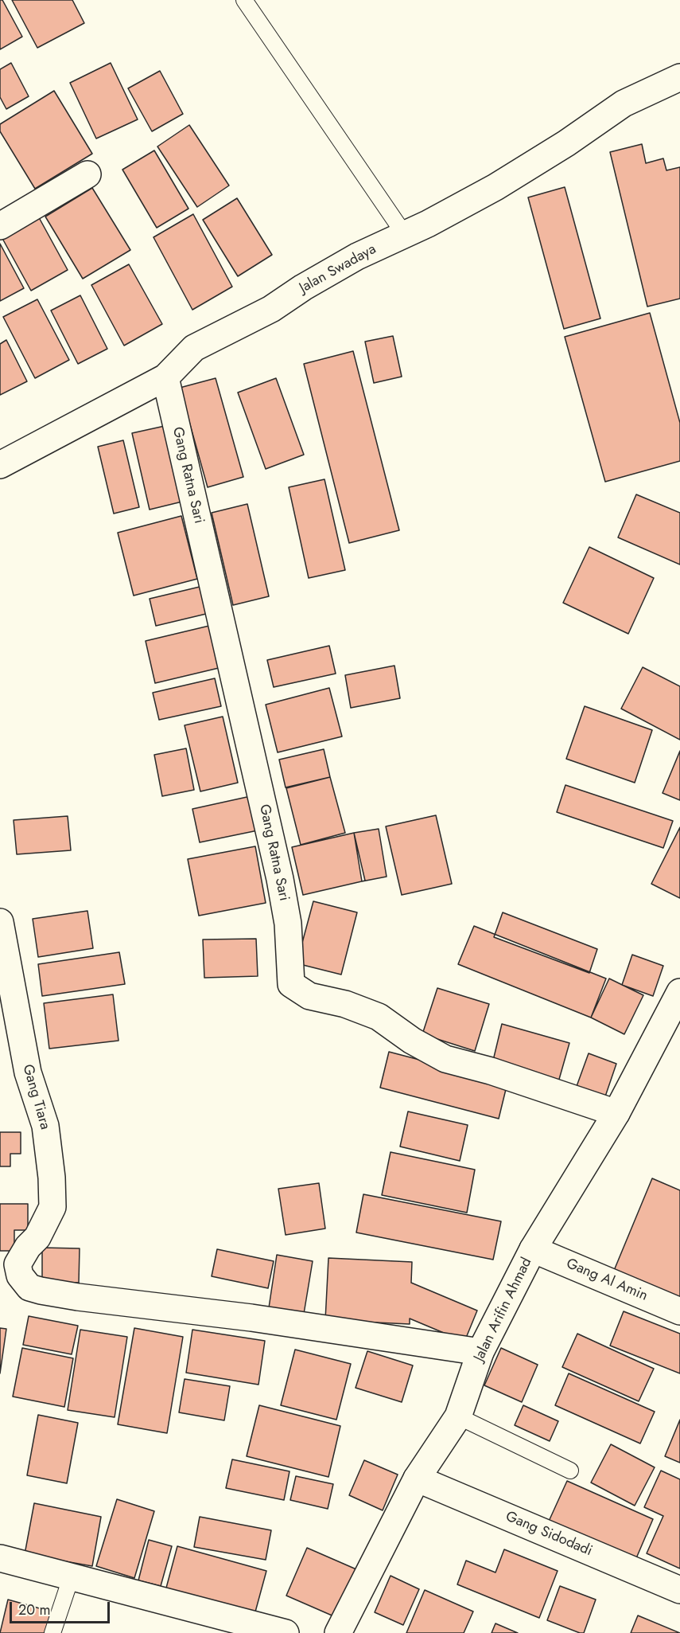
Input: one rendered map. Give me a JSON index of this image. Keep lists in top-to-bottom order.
{
  "streets": {
    "street": [
      "Jalan Swadaya",
      "Gang Ratna Sari",
      "Gang Tiara",
      "Gang Al Amin",
      "Jalan Arifin Ahmad",
      "Gang Sidodadi"
    ]
  },
  "crossings": [
    ["Jalan Swadaya", "Gang Ratna Sari"],
    ["Gang Ratna Sari", "Jalan Arifin Ahmad"],
    ["Gang Al Amin", "Jalan Arifin Ahmad"],
    ["Jalan Arifin Ahmad", "Gang Sidodadi"]
  ],
  "scale_bar": "20 m"
}
